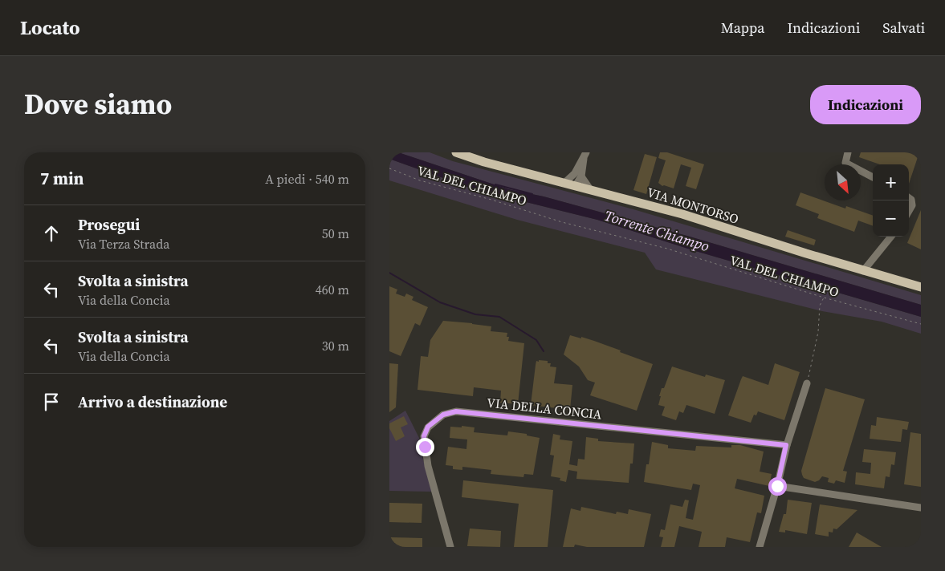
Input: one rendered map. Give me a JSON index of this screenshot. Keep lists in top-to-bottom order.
{
  "streets": {
    "main road": ["VIA MONTORSO"],
    "street": ["VIA DELLA CONCIA"],
    "path": ["VAL DEL CHIAMPO"]
  },
  "water": ["Torrente Chiampo"],
  "north": "bottom right",
  "page": {
    "header": "Locato",
    "nav": ["Mappa", "Indicazioni", "Salvati"],
    "title": "Dove siamo",
    "buttons": "Indicazioni",
    "heading": ["7 min", "A piedi · 540 m"],
    "map_buttons": ["+", "−"],
    "list": [
      ["Prosegui", "Via Terza Strada", "50 m"],
      ["Svolta a sinistra", "Via della Concia", "460 m"],
      ["Svolta a sinistra", "Via della Concia", "30 m"],
      "Arrivo a destinazione"
    ]
  }
}
